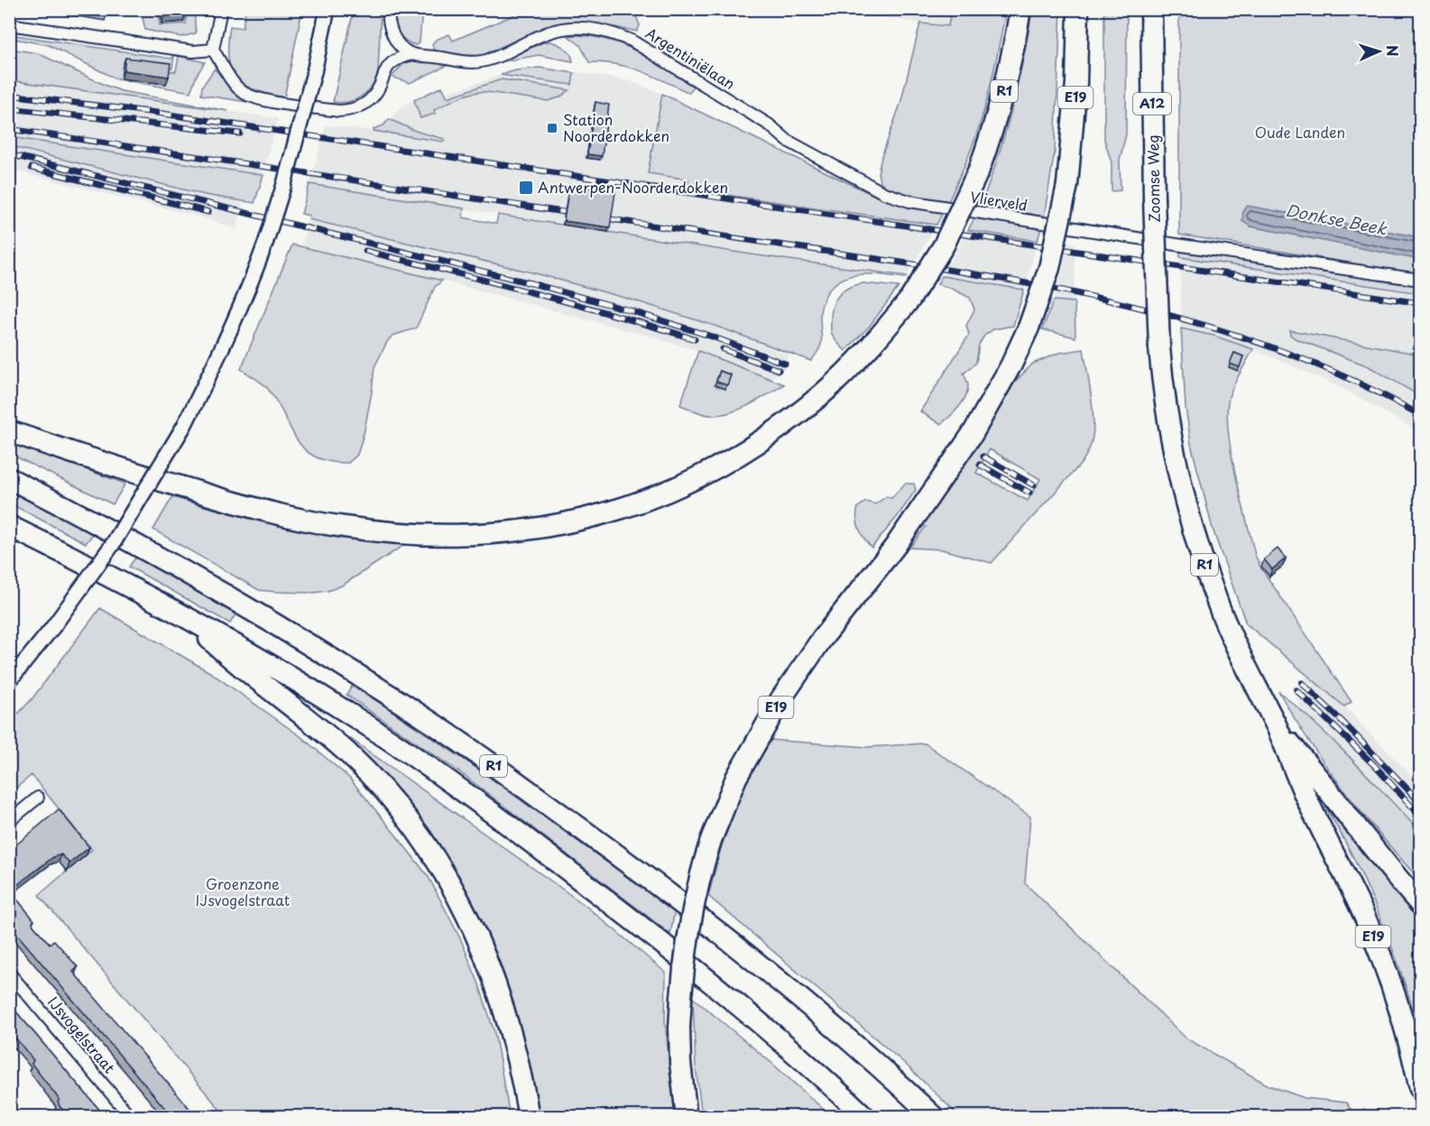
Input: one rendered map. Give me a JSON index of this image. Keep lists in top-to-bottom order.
{
  "streets": {
    "highway": [
      "R1",
      "E19",
      "A12",
      "Zoomse Weg"
    ],
    "street": ["Argentiniëlaan", "Vlierveld", "IJsvogelstraat"]
  },
  "crossings": [
    ["Argentiniëlaan", "Vlierveld"],
    ["R1", "E19"],
    ["R1", "Zoomse Weg"]
  ],
  "water": ["Donkse Beek"],
  "parks": ["Oude Landen", "Groenzone IJsvogelstraat"],
  "places": {
    "transit": ["Station Noorderdokken", "Antwerpen-Noorderdokken"]
  },
  "north": "right"
}
